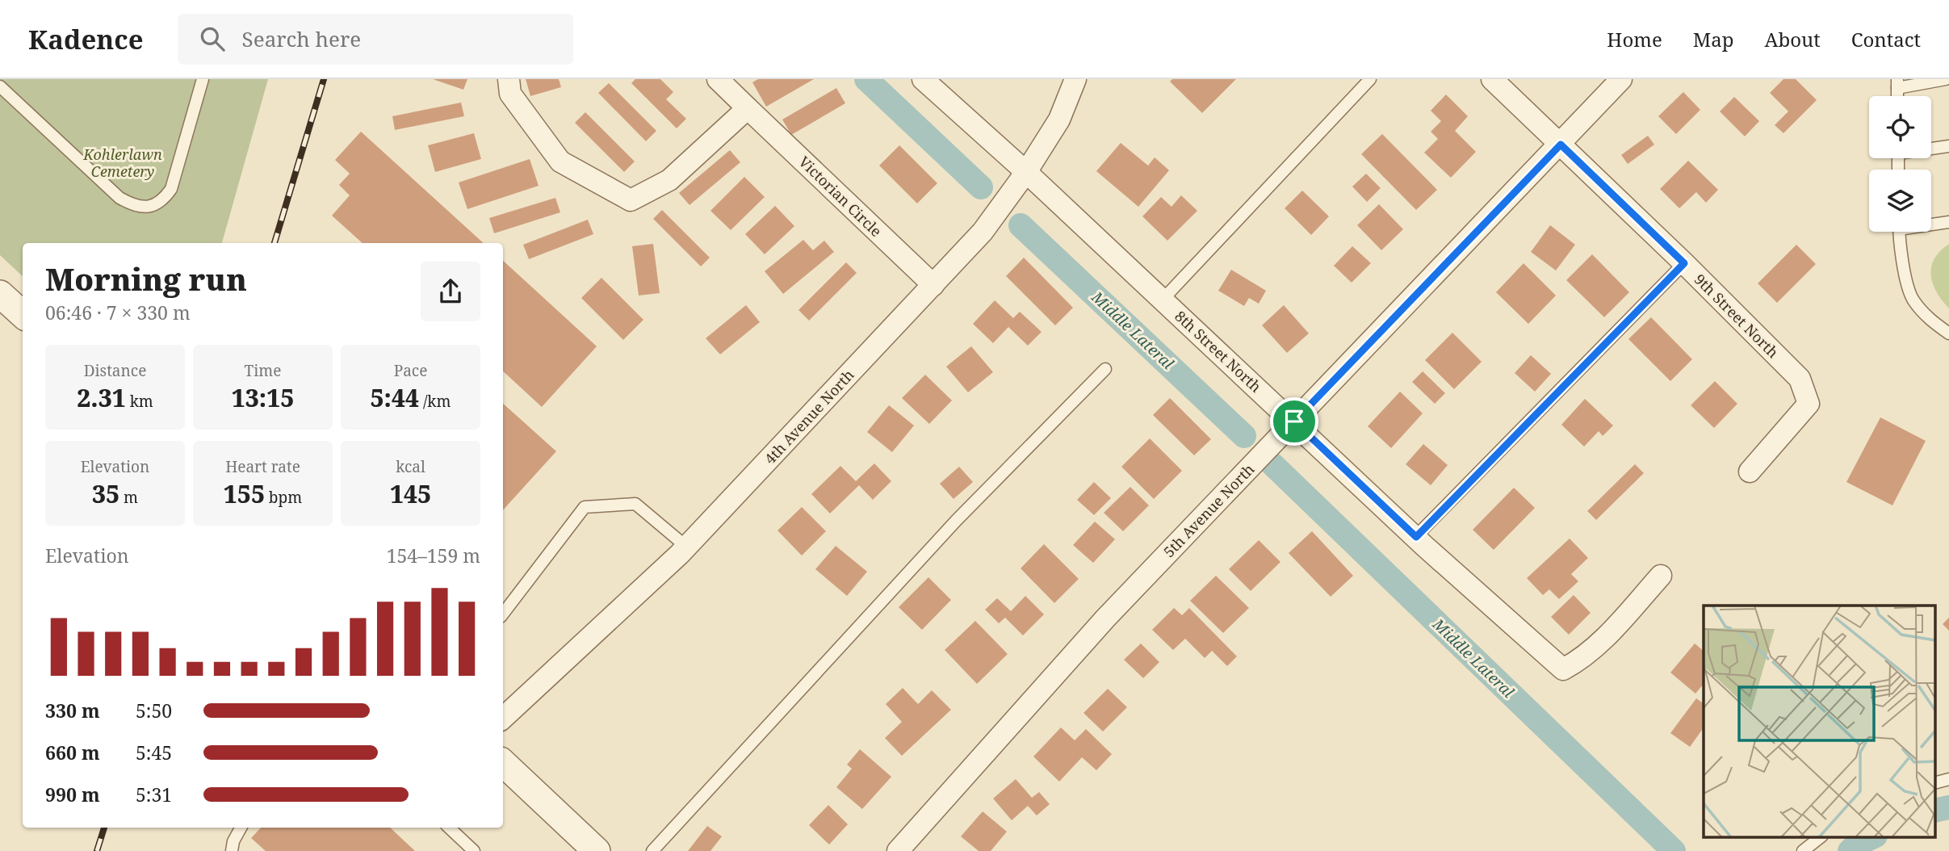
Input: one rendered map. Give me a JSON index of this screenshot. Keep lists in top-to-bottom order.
{
  "streets": {
    "street": [
      "Victorian Circle",
      "9th Street North",
      "8th Street North",
      "4th Avenue North",
      "5th Avenue North"
    ]
  },
  "crossings": [
    ["Victorian Circle", "4th Avenue North"],
    ["9th Street North", "5th Avenue North"],
    ["8th Street North", "4th Avenue North"],
    ["8th Street North", "5th Avenue North"]
  ],
  "water": ["Middle Lateral"],
  "parks": ["Kohlerlawn Cemetery"],
  "page": {
    "header": "Kadence",
    "search": "Search here",
    "nav": [
      "Home",
      "Map",
      "About",
      "Contact"
    ],
    "heading": ["Morning run", "06:46 · 7 × 330 m"],
    "stats": [
      ["Distance", "2.31 km"],
      ["Time", "13:15"],
      ["Pace", "5:44 /km"],
      ["Elevation", "35 m"],
      ["Heart rate", "155 bpm"],
      ["kcal", "145"]
    ],
    "chart": ["Elevation", "154–159 m"],
    "list": [
      {
        "name": "330 m",
        "note": "5:50"
      },
      {
        "name": "660 m",
        "note": "5:45"
      },
      {
        "name": "990 m",
        "note": "5:31"
      }
    ]
  }
}
